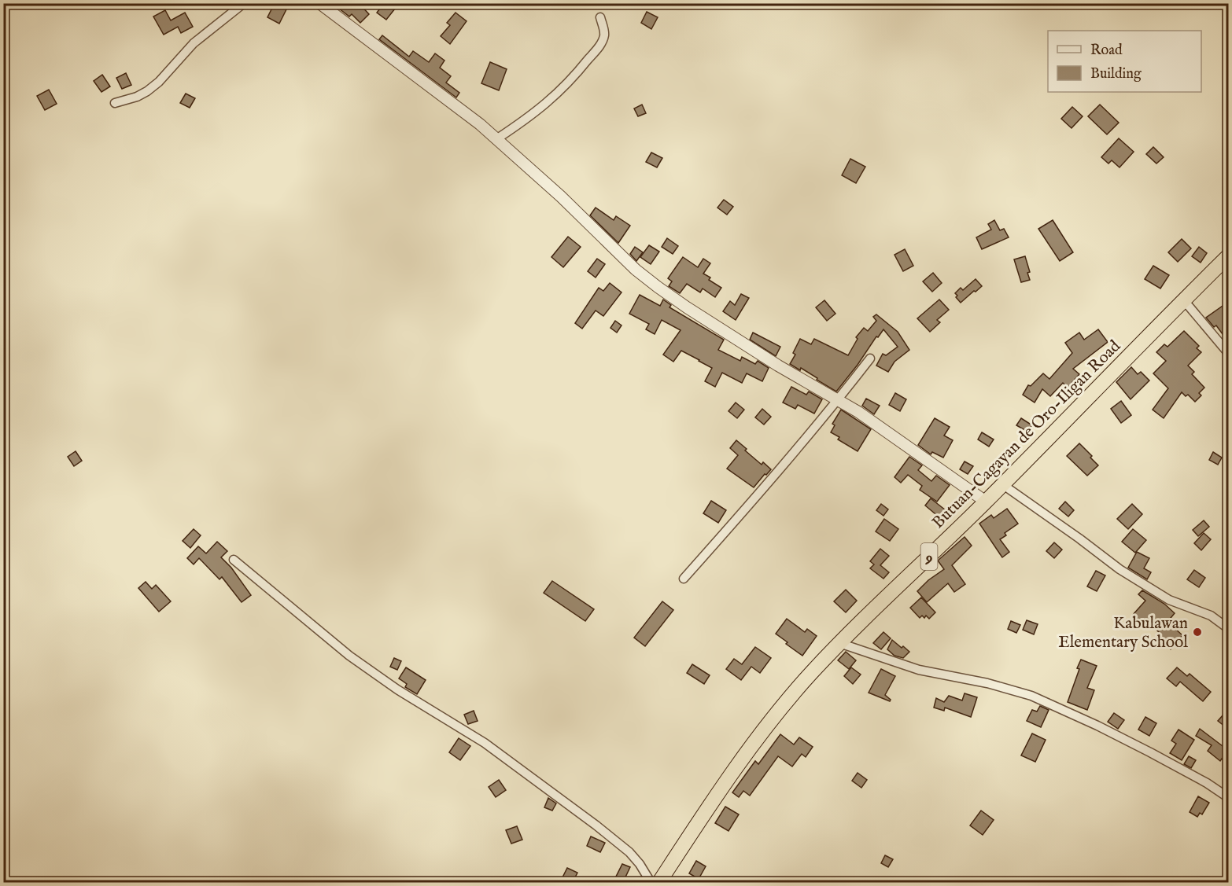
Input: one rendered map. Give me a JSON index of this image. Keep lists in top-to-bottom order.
{
  "streets": {
    "highway": ["Butuan-Cagayan de Oro-Iligan Road", "9"]
  },
  "places": ["Kabulawan Elementary School"],
  "legend": ["Road", "Building"]
}
